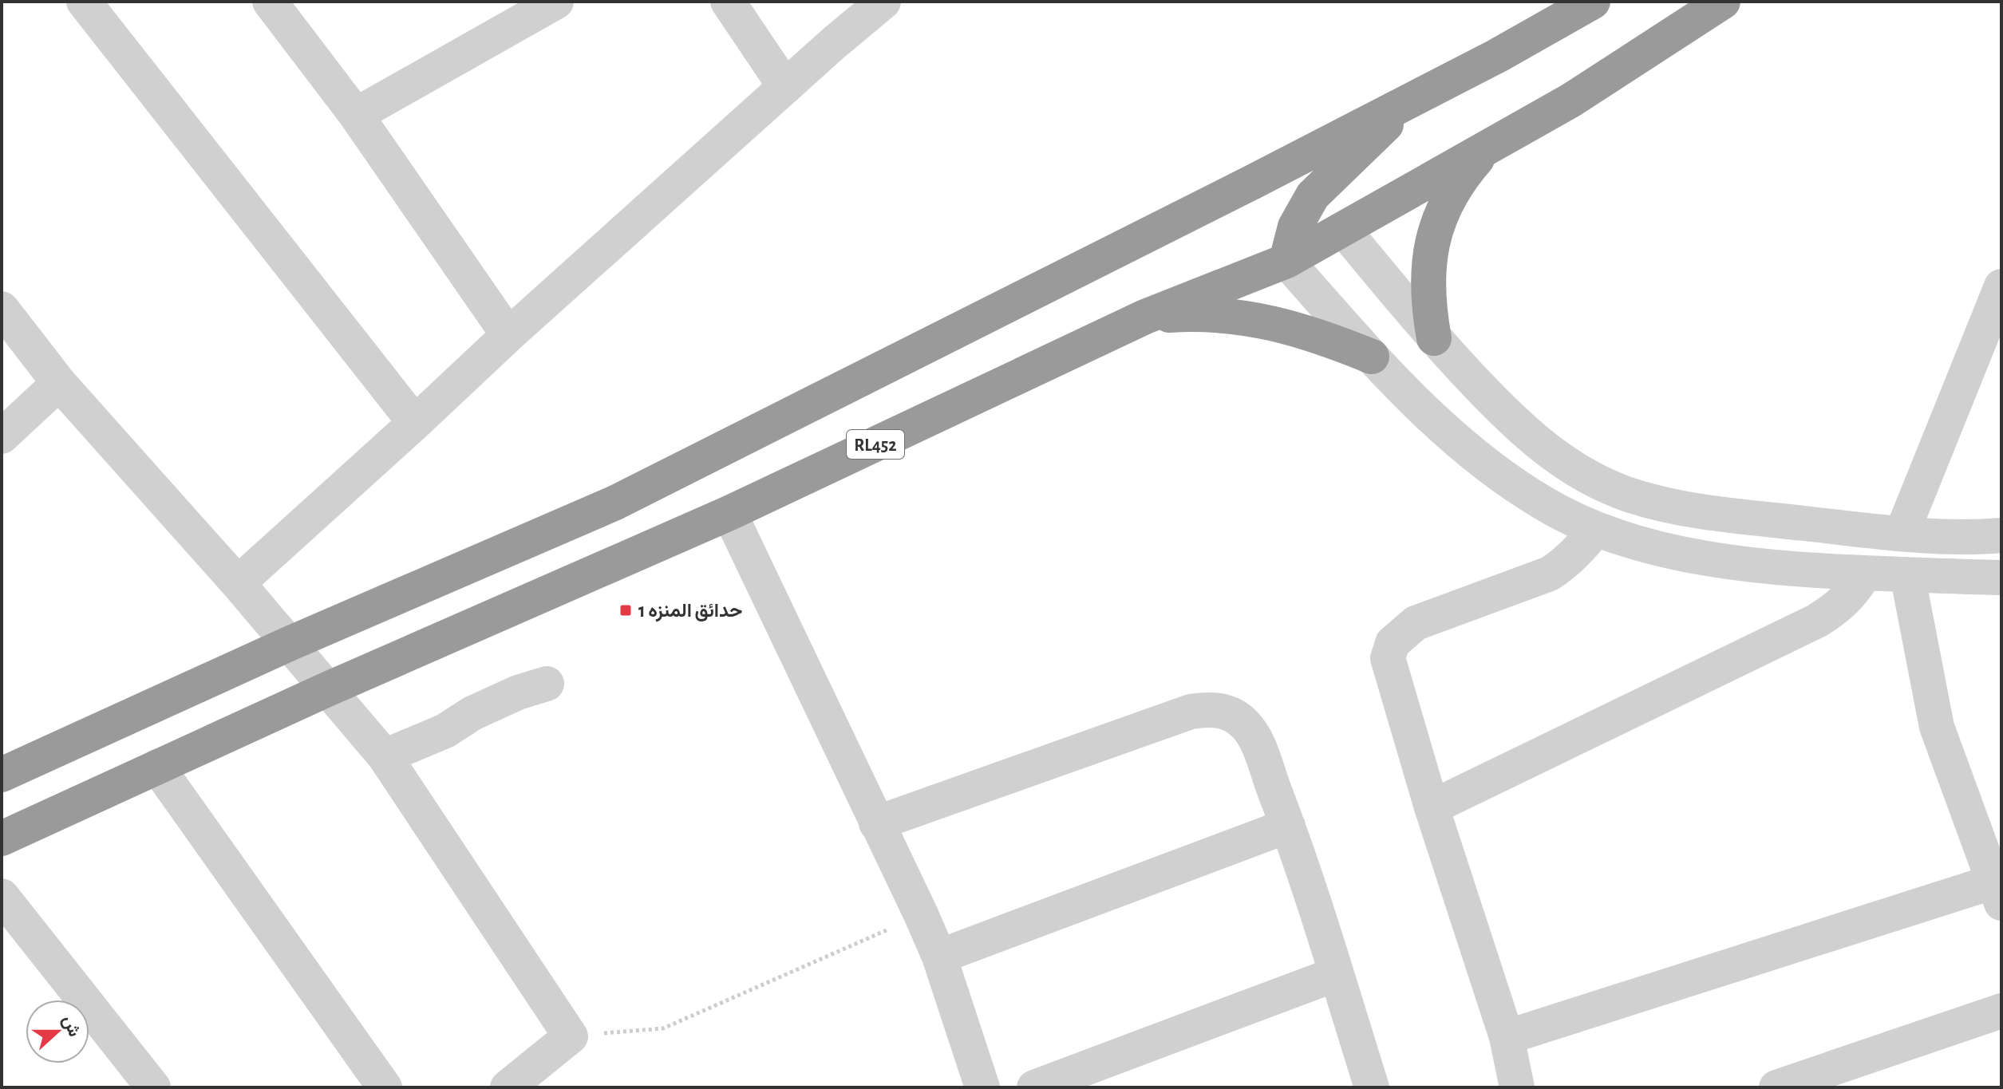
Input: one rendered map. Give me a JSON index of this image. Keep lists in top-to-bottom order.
{
  "streets": {
    "highway": ["RL452"]
  },
  "places": {
    "transit": ["حدائق المنزه 1"]
  },
  "north": "right"
}
